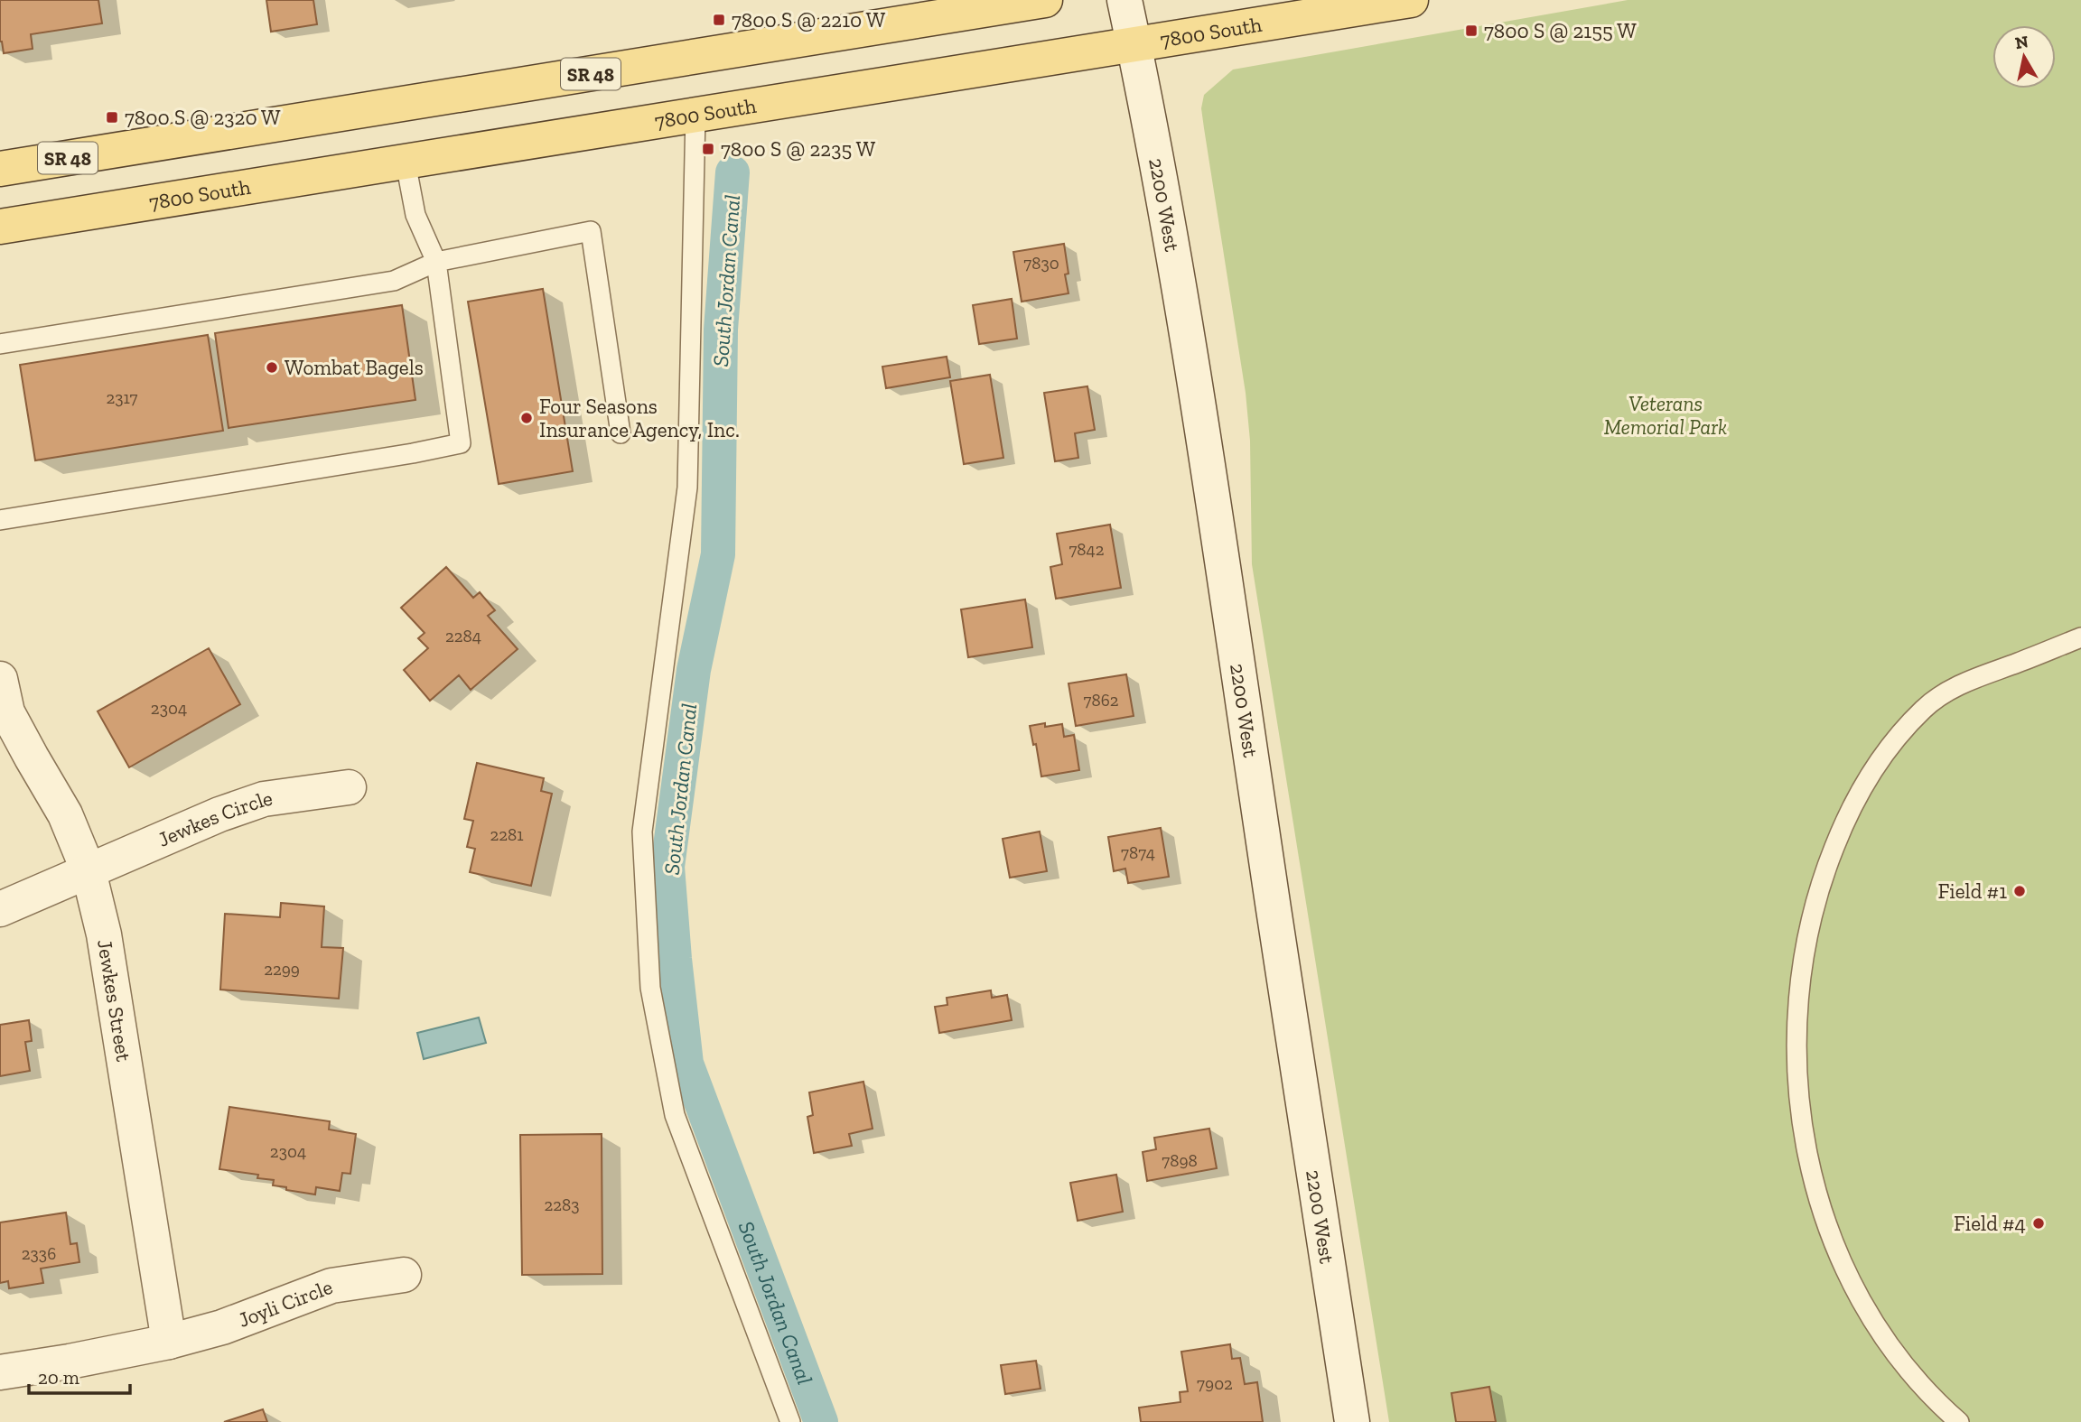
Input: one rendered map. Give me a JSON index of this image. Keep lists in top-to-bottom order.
{
  "streets": {
    "main road": ["7800 South", "SR 48"],
    "street": [
      "2200 West",
      "Jewkes Circle",
      "Jewkes Street",
      "Joyli Circle"
    ]
  },
  "crossings": [
    ["7800 South", "2200 West"],
    ["Jewkes Circle", "Jewkes Street"],
    ["Jewkes Street", "Joyli Circle"]
  ],
  "water": ["South Jordan Canal"],
  "parks": ["Veterans Memorial Park"],
  "places": {
    "transit": [
      "7800 S @ 2210 W",
      "7800 S @ 2155 W",
      "7800 S @ 2320 W",
      "7800 S @ 2235 W"
    ],
    "other": [
      "Wombat Bagels",
      "Four Seasons Insurance Agency, Inc.",
      "Field #1",
      "Field #4"
    ]
  },
  "house_numbers": [
    "7830",
    "2317",
    "7842",
    "2284",
    "7862",
    "2304",
    "2281",
    "7874",
    "2299",
    "2304",
    "7898",
    "2283",
    "2336",
    "7902"
  ],
  "scale_bar": "20 m",
  "north": "top"
}
